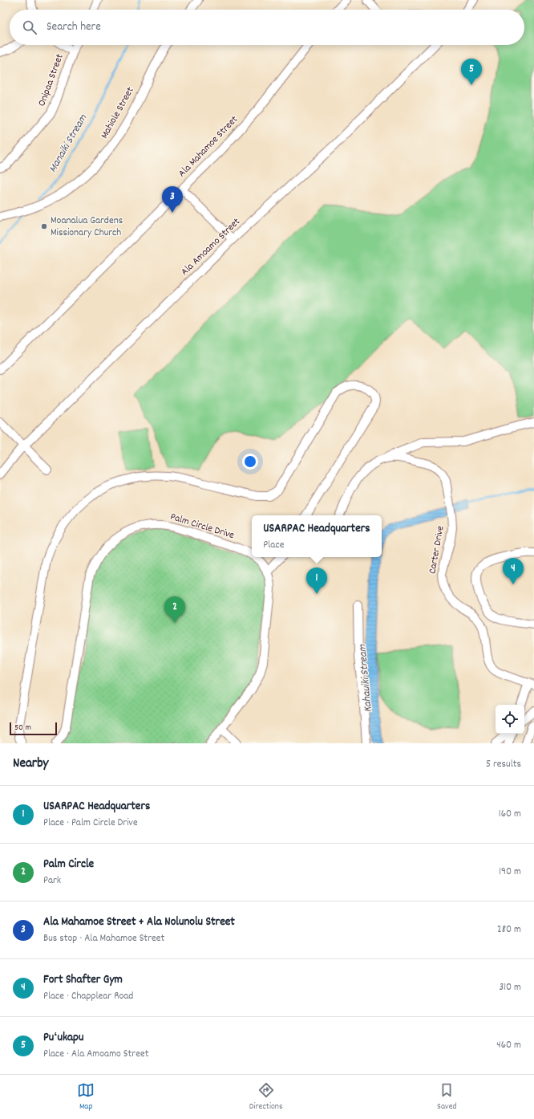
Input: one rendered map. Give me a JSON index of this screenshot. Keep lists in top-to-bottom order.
{
  "streets": {
    "street": [
      "Onipaa Street",
      "Mahiole Street",
      "Ala Mahamoe Street",
      "Ala Amoamo Street",
      "Palm Circle Drive",
      "Carter Drive"
    ]
  },
  "water": ["Manaiki Stream", "Kahauiki Stream"],
  "places": ["Moanalua Gardens Missionary Church"],
  "scale_bar": "50 m",
  "page": {
    "search": "Search here",
    "pins": [
      "5",
      "3",
      "4",
      "1",
      "2"
    ],
    "popup": ["USARPAC Headquarters", "Place"],
    "scale": "50 m",
    "heading": ["Nearby", "5 results"],
    "list": [
      {
        "mark": "1",
        "name": "USARPAC Headquarters",
        "note": "Place · Palm Circle Drive",
        "value": "160 m"
      },
      {
        "mark": "2",
        "name": "Palm Circle",
        "note": "Park",
        "value": "190 m"
      },
      {
        "mark": "3",
        "name": "Ala Mahamoe Street + Ala Nolunolu Street",
        "note": "Bus stop · Ala Mahamoe Street",
        "value": "280 m"
      },
      {
        "mark": "4",
        "name": "Fort Shafter Gym",
        "note": "Place · Chapplear Road",
        "value": "310 m"
      },
      {
        "mark": "5",
        "name": "Puʻukapu",
        "note": "Place · Ala Amoamo Street",
        "value": "460 m"
      }
    ],
    "nav": ["Map", "Directions", "Saved"]
  }
}
